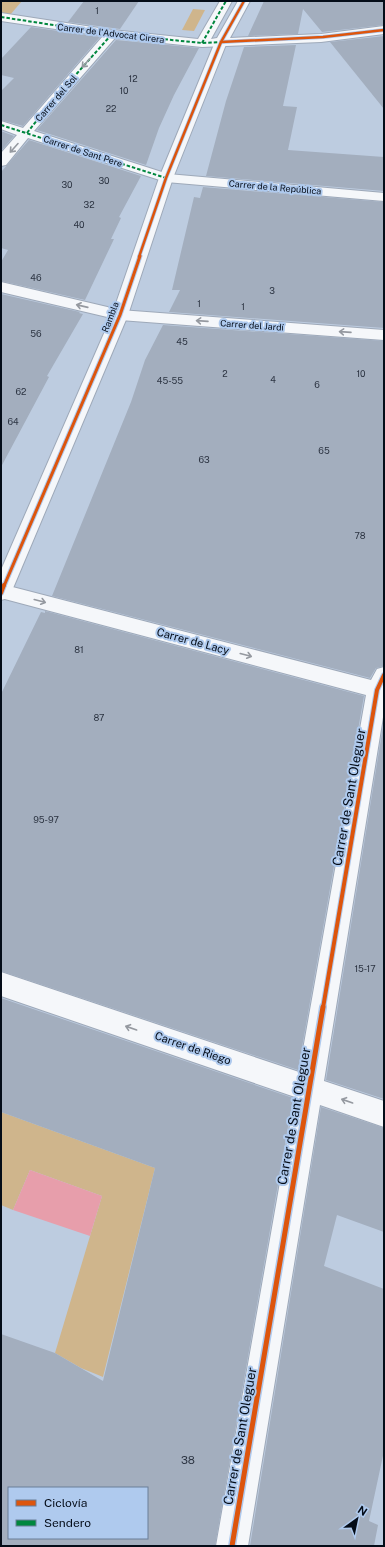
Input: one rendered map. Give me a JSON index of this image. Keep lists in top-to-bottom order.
{
  "streets": {
    "street": [
      "Carrer de l'Advocat Cirera",
      "Carrer del Sol",
      "Carrer de Sant Pere",
      "Carrer de la República",
      "Rambla",
      "Carrer del Jardí",
      "Carrer de Lacy",
      "Carrer de Sant Oleguer",
      "Carrer de Riego"
    ]
  },
  "crossings": [
    ["Carrer de l'Advocat Cirera", "Carrer del Sol"],
    ["Carrer de l'Advocat Cirera", "Rambla"],
    ["Carrer del Sol", "Carrer de Sant Pere"],
    ["Carrer de Sant Pere", "Carrer de la República"],
    ["Carrer de Sant Pere", "Rambla"],
    ["Carrer de la República", "Rambla"],
    ["Rambla", "Carrer del Jardí"],
    ["Rambla", "Carrer de Lacy"],
    ["Carrer de Lacy", "Carrer de Sant Oleguer"],
    ["Carrer de Sant Oleguer", "Carrer de Riego"]
  ],
  "one_way": [
    "Carrer del Sol",
    "Carrer del Jardí",
    "Carrer de Lacy",
    "Carrer de Riego"
  ],
  "house_numbers": [
    "1",
    "12",
    "10",
    "22",
    "30",
    "30",
    "32",
    "40",
    "46",
    "3",
    "1",
    "1",
    "56",
    "45",
    "2",
    "10",
    "4",
    "45-55",
    "6",
    "62",
    "64",
    "65",
    "63",
    "78",
    "81",
    "87",
    "95-97",
    "15-17",
    "38"
  ],
  "legend": ["Ciclovía", "Sendero"],
  "north": "top right"
}
